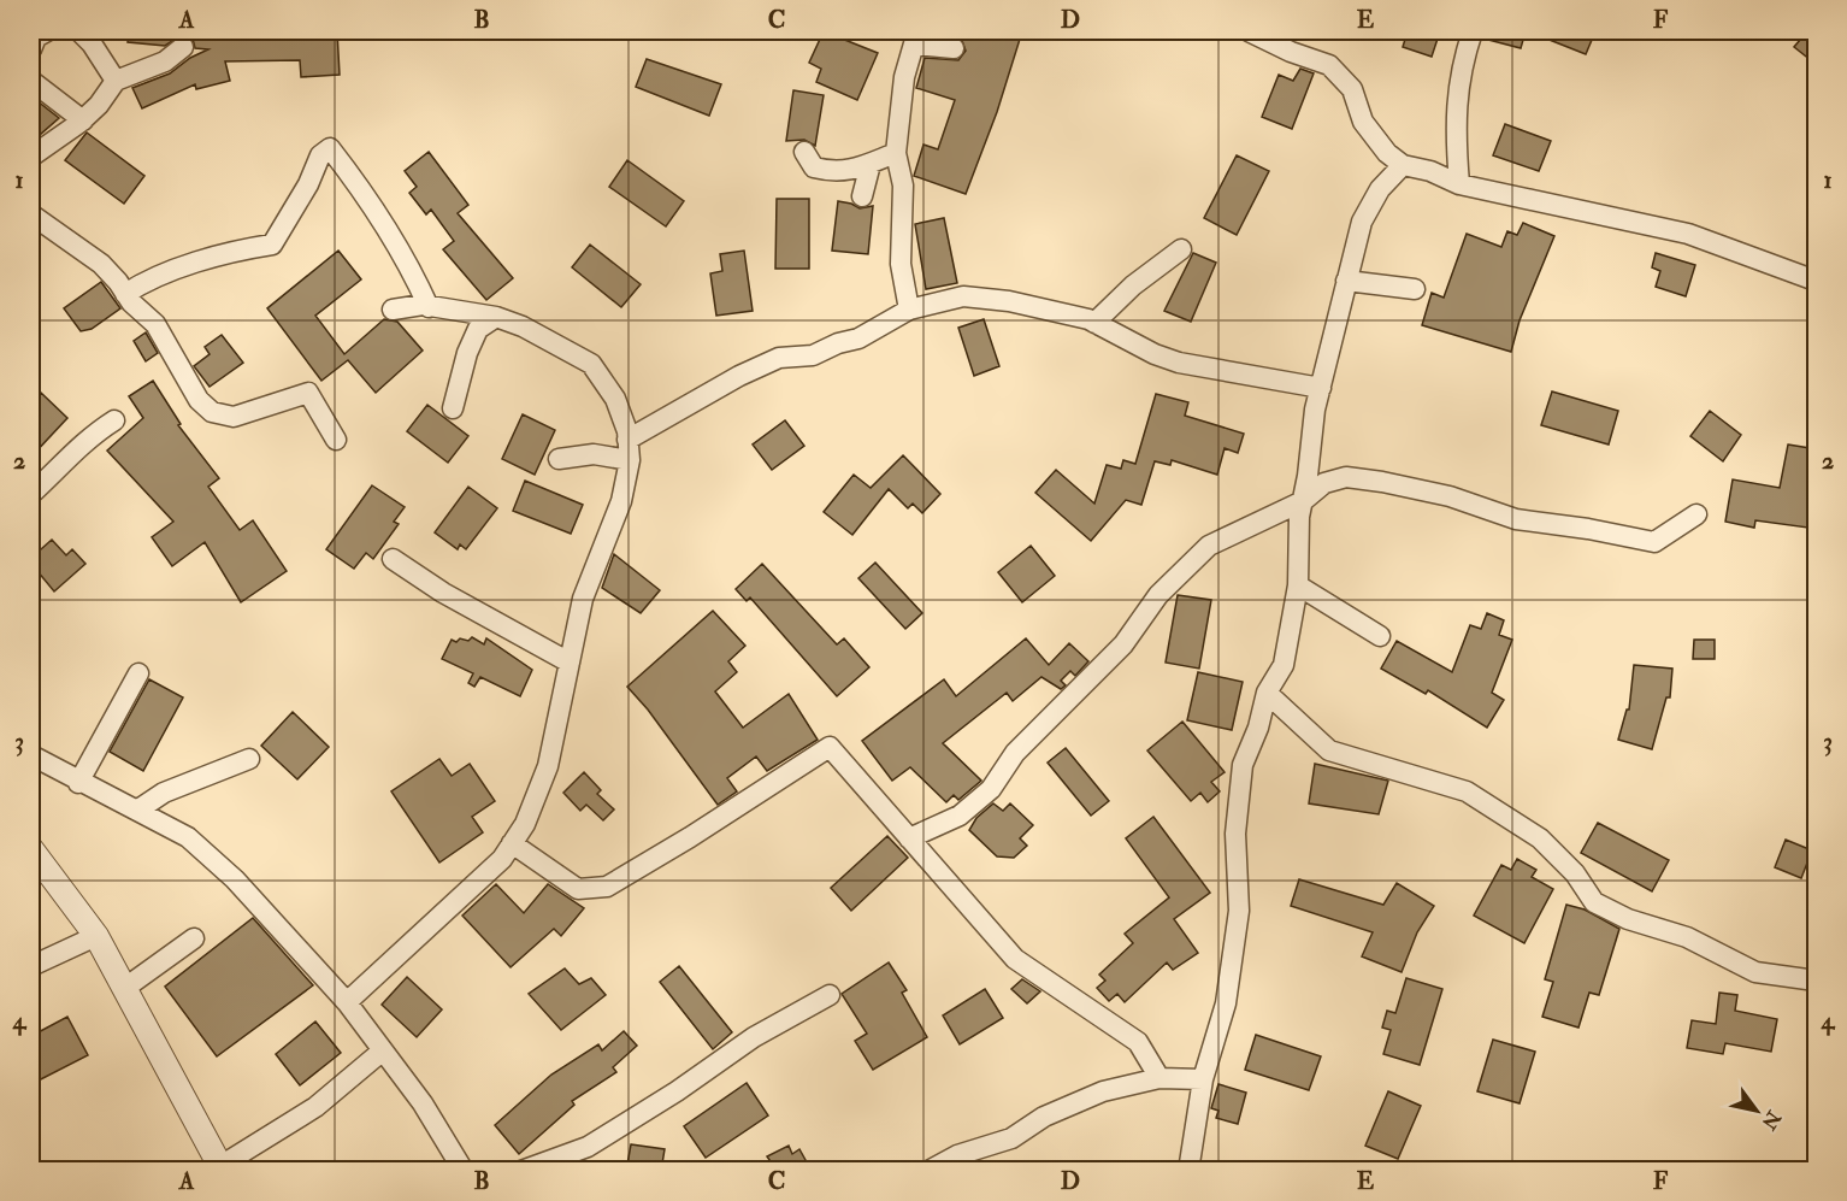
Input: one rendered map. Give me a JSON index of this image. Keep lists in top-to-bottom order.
{
  "north": "bottom right",
  "grid": {
    "columns": [
      "A",
      "B",
      "C",
      "D",
      "E",
      "F"
    ],
    "rows": [
      "1",
      "2",
      "3",
      "4"
    ]
  }
}
